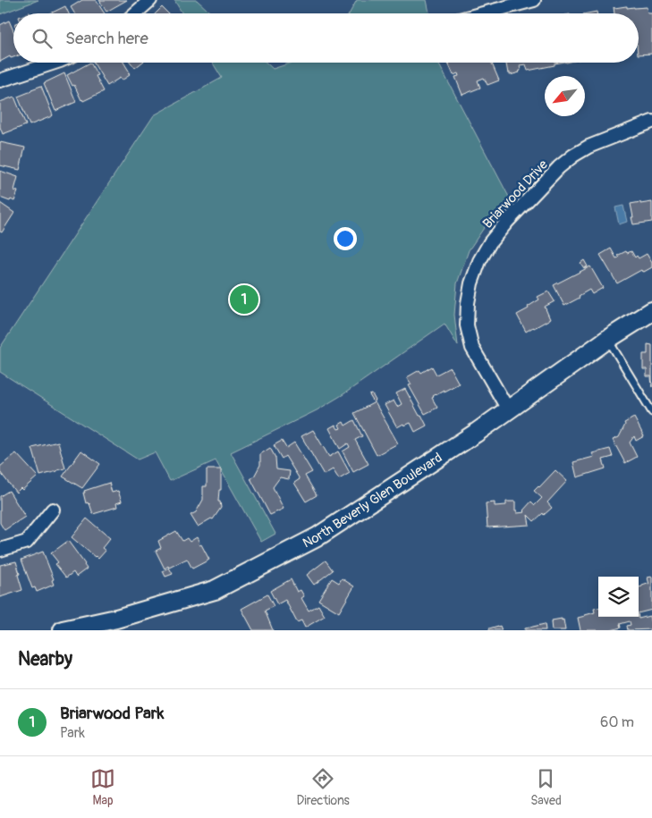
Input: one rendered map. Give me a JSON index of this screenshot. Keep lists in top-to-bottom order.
{
  "streets": {
    "main road": ["North Beverly Glen Boulevard"],
    "street": ["Briarwood Drive"]
  },
  "crossings": [
    ["Briarwood Drive", "North Beverly Glen Boulevard"]
  ],
  "north": "bottom left",
  "page": {
    "search": "Search here",
    "pins": "1",
    "heading": "Nearby",
    "list": [
      {
        "mark": "1",
        "name": "Briarwood Park",
        "note": "Park",
        "value": "60 m"
      }
    ],
    "nav": ["Map", "Directions", "Saved"]
  }
}
